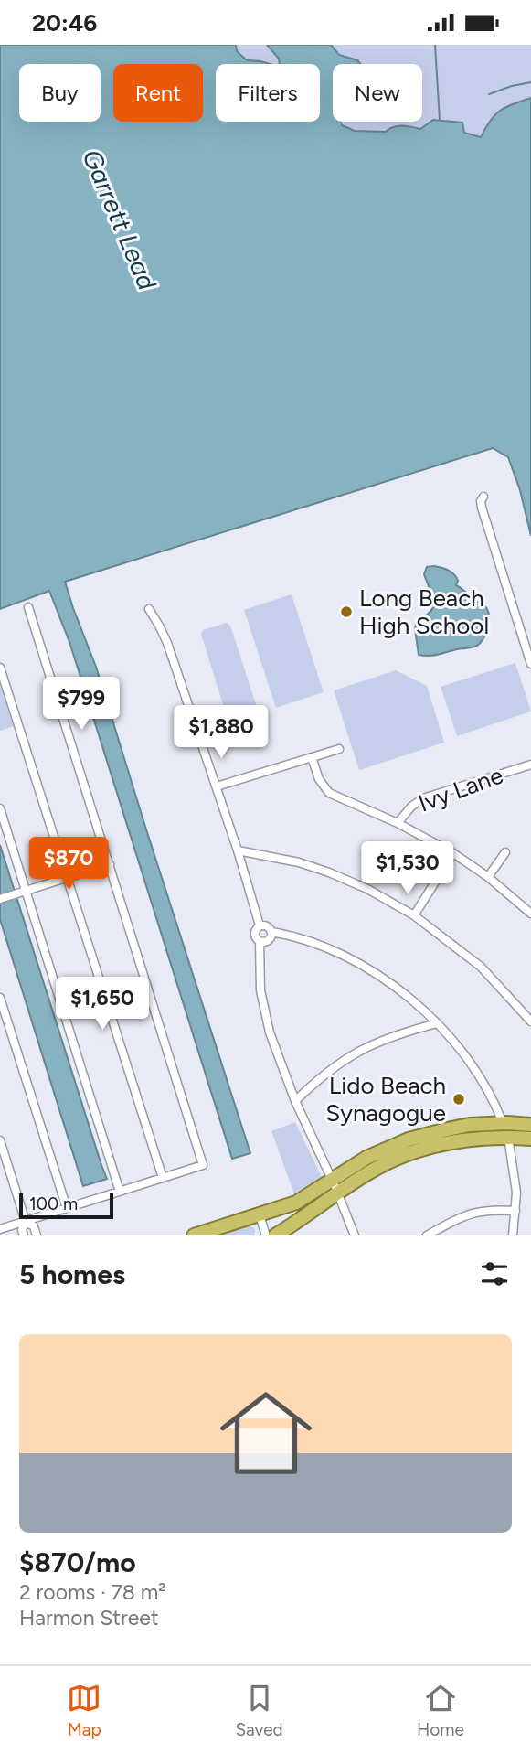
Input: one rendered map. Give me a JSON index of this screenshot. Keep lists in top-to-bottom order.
{
  "streets": {
    "street": ["Ivy Lane"]
  },
  "water": ["Garrett Lead"],
  "places": ["Long Beach High School", "Lido Beach Synagogue"],
  "scale_bar": "100 m",
  "page": {
    "status": "20:46",
    "chip": [
      "Buy",
      "Rent",
      "Filters",
      "New"
    ],
    "price": [
      "$799",
      "$1,880",
      "$870",
      "$1,530",
      "$1,650"
    ],
    "scale": "100 m",
    "heading": "5 homes",
    "list": [
      {
        "name": "$870/mo",
        "note": "2 rooms · 78 m² · Harmon Street"
      }
    ],
    "tabs": ["Map", "Saved", "Home"]
  }
}
